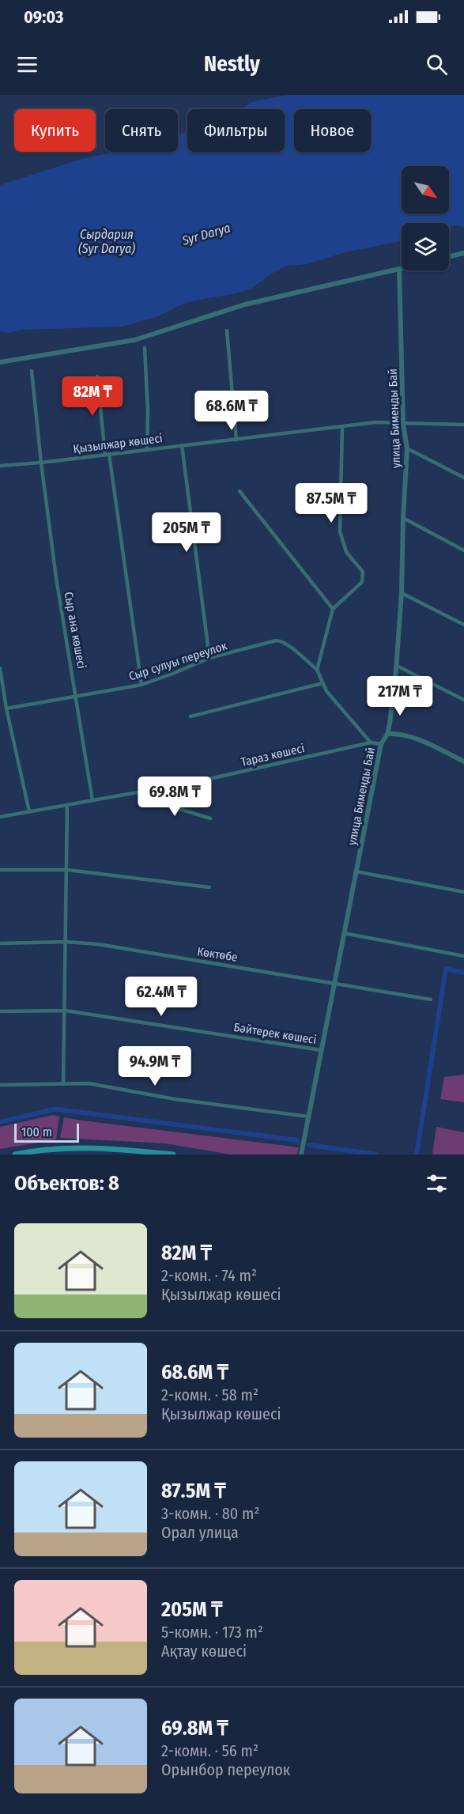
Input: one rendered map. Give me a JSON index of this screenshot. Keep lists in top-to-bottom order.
{
  "streets": {
    "street": [
      "улица Бименды Бай",
      "Қызылжар көшесі",
      "Сыр ана көшесі",
      "Сыр сулуы переулок",
      "Тараз көшесі",
      "Көктөбе",
      "Бәйтерек көшесі"
    ]
  },
  "crossings": [
    ["улица Бименды Бай", "Қызылжар көшесі"],
    ["улица Бименды Бай", "Тараз көшесі"],
    ["улица Бименды Бай", "Көктөбе"],
    ["улица Бименды Бай", "Бәйтерек көшесі"],
    ["Қызылжар көшесі", "Сыр ана көшесі"],
    ["Сыр ана көшесі", "Сыр сулуы переулок"],
    ["Сыр ана көшесі", "Тараз көшесі"]
  ],
  "water": ["Сырдария (Syr Darya)", "Syr Darya"],
  "scale_bar": "100 m",
  "north": "bottom right",
  "page": {
    "status": "09:03",
    "header": "Nestly",
    "chip": [
      "Купить",
      "Снять",
      "Фильтры",
      "Новое"
    ],
    "price": [
      "82M ₸",
      "68.6M ₸",
      "87.5M ₸",
      "205M ₸",
      "217M ₸",
      "69.8M ₸",
      "62.4M ₸",
      "94.9M ₸"
    ],
    "scale": "100 m",
    "heading": "Объектов: 8",
    "list": [
      {
        "name": "82M ₸",
        "note": "2-комн. · 74 m² · Қызылжар көшесі"
      },
      {
        "name": "68.6M ₸",
        "note": "2-комн. · 58 m² · Қызылжар көшесі"
      },
      {
        "name": "87.5M ₸",
        "note": "3-комн. · 80 m² · Орал улица"
      },
      {
        "name": "205M ₸",
        "note": "5-комн. · 173 m² · Ақтау көшесі"
      },
      {
        "name": "69.8M ₸",
        "note": "2-комн. · 56 m² · Орынбор переулок"
      }
    ]
  }
}
